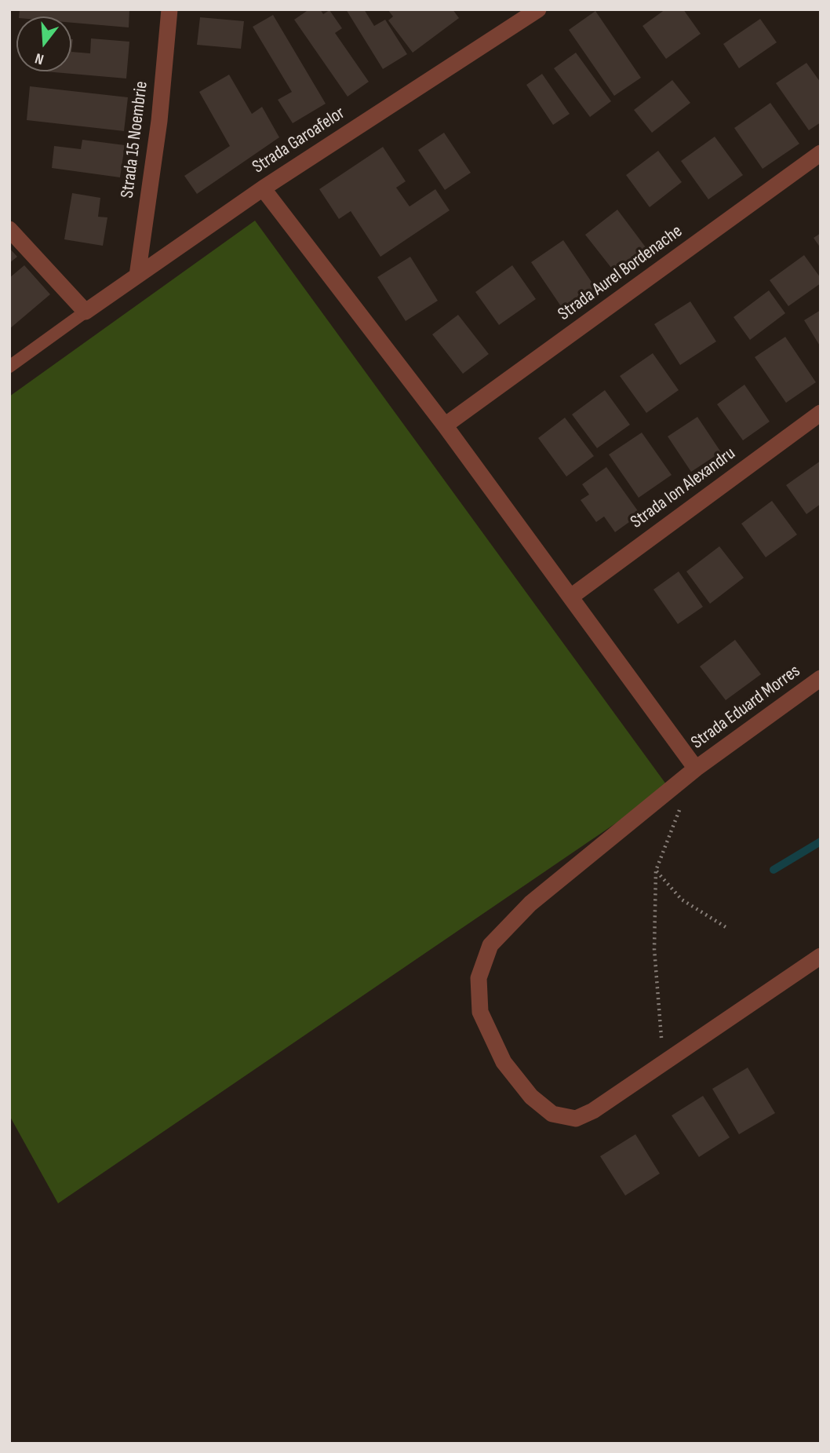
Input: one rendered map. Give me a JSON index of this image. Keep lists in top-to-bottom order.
{
  "streets": {
    "street": [
      "Strada 15 Noembrie",
      "Strada Garoafelor",
      "Strada Aurel Bordenache",
      "Strada Ion Alexandru",
      "Strada Eduard Morres"
    ]
  },
  "crossings": [
    ["Strada 15 Noembrie", "Strada Garoafelor"]
  ],
  "north": "bottom"
}
